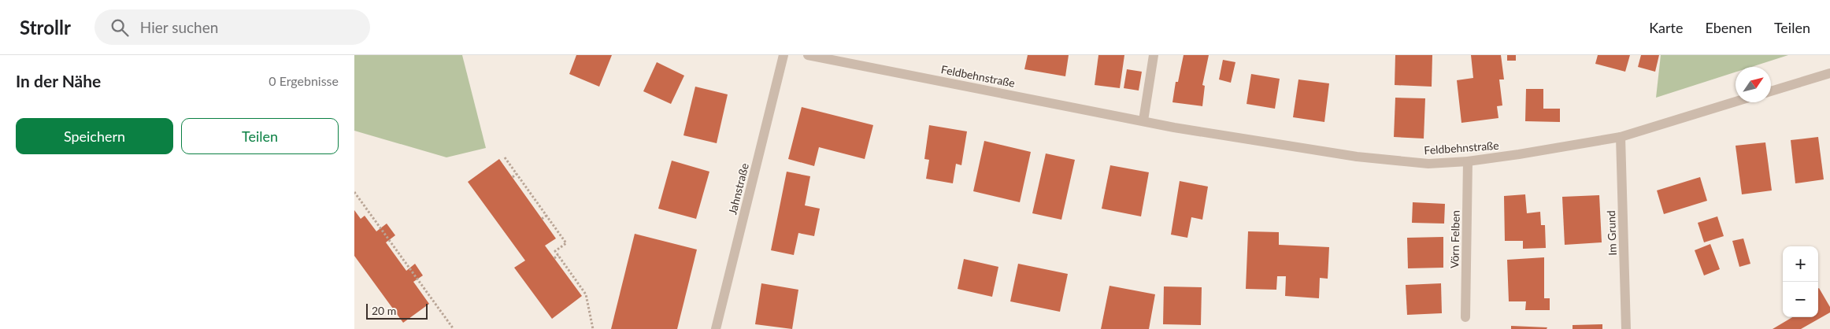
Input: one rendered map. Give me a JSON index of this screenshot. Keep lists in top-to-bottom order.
{
  "streets": {
    "street": [
      "Feldbehnstraße",
      "Jahnstraße",
      "Im Grund",
      "Vörn Felben"
    ]
  },
  "crossings": [
    ["Feldbehnstraße", "Im Grund"],
    ["Feldbehnstraße", "Vörn Felben"]
  ],
  "scale_bar": "20 m",
  "north": "top right",
  "page": {
    "header": "Strollr",
    "search": "Hier suchen",
    "nav": ["Karte", "Ebenen", "Teilen"],
    "heading": ["In der Nähe", "0 Ergebnisse"],
    "buttons": ["Speichern", "Teilen"],
    "map_buttons": ["+", "−"],
    "scale": "20 m"
  }
}
